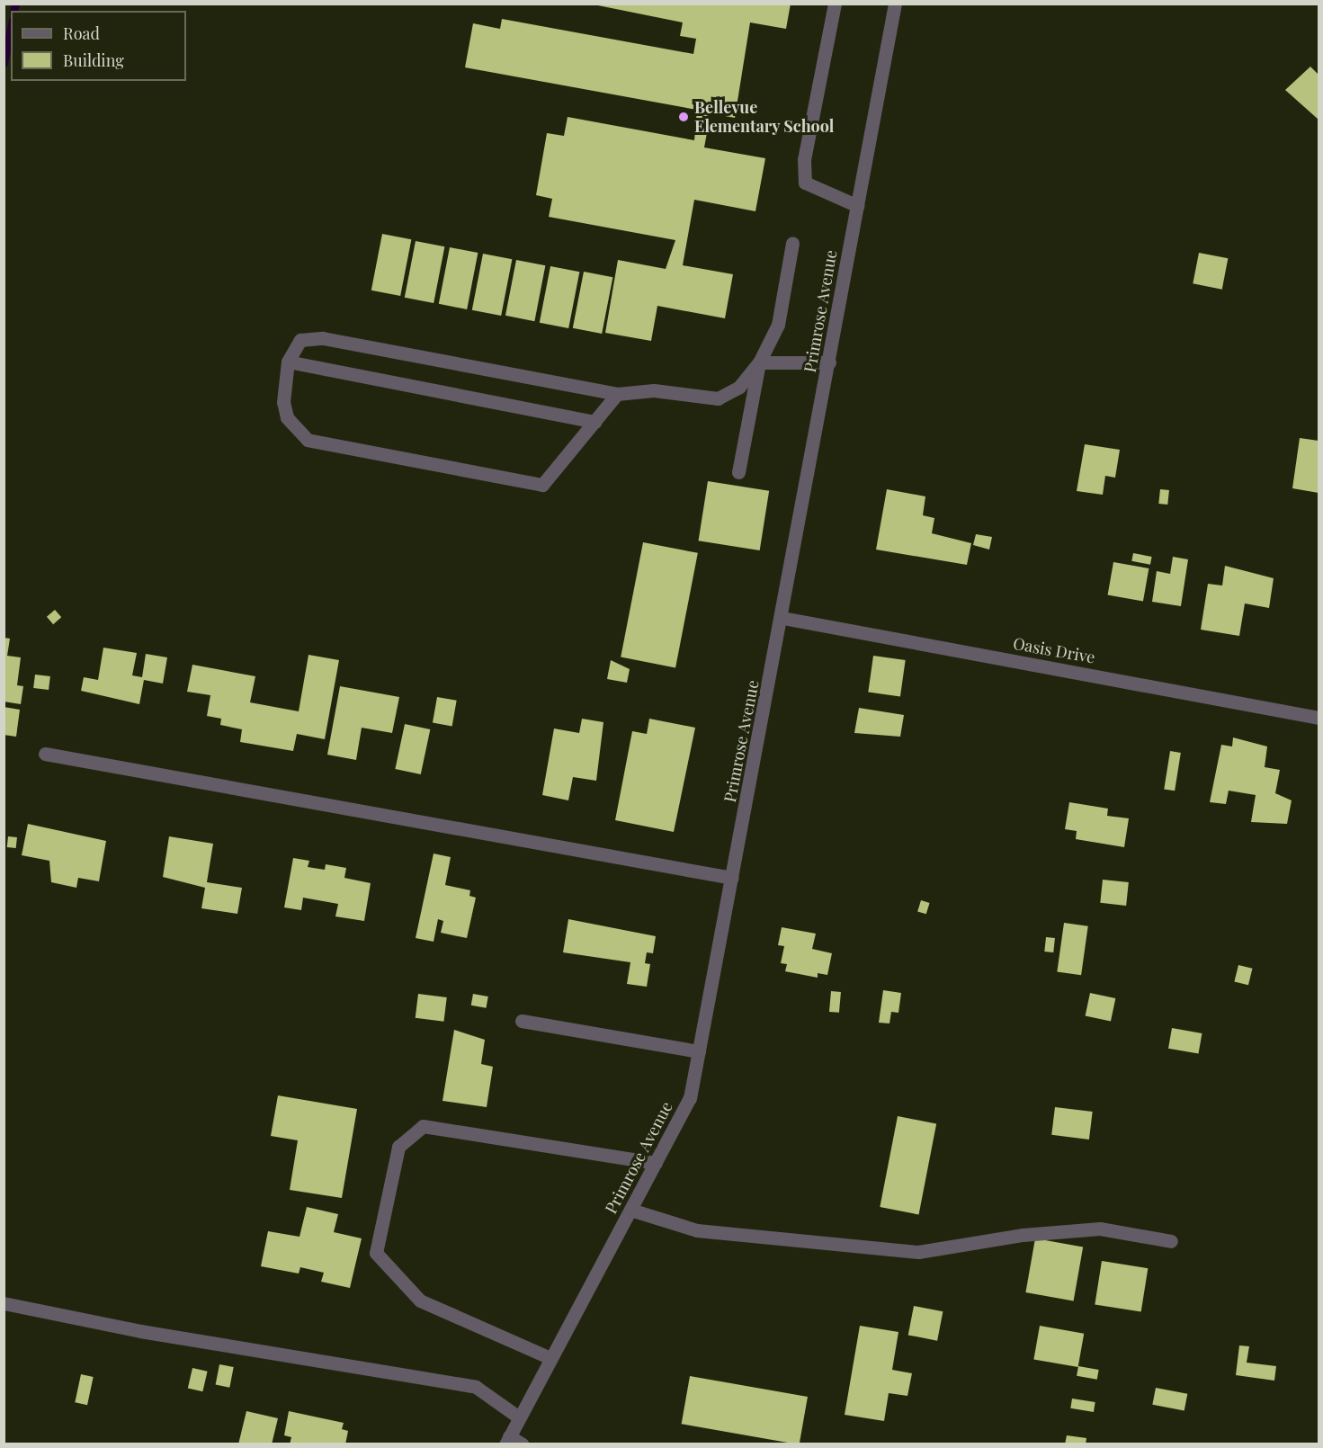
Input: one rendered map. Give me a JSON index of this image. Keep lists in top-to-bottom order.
{
  "streets": {
    "street": ["Primrose Avenue", "Oasis Drive"]
  },
  "crossings": [
    ["Primrose Avenue", "Oasis Drive"]
  ],
  "places": ["Bellevue Elementary School"],
  "legend": ["Road", "Building"]
}
